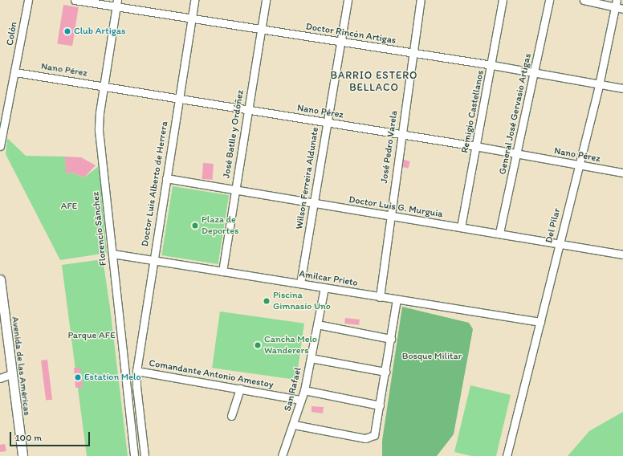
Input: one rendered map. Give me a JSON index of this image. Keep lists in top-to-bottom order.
{
  "streets": {
    "main road": ["Avenida de las Américas"],
    "street": [
      "Colón",
      "Doctor Rincón Artigas",
      "Nano Pérez",
      "Remigio Castellanos",
      "General José Gervasio Artigas",
      "José Batlle y Ordóñez",
      "José Pedro Varela",
      "Wilson Ferreira Aldunate",
      "Doctor Luis Alberto de Herrera",
      "Doctor Luis G. Murguia",
      "Del Pilar",
      "Florencio Sánchez",
      "Amilcar Prieto",
      "Comandante Antonio Amestoy",
      "San Rafael"
    ]
  },
  "crossings": [
    ["Colón", "Nano Pérez"],
    ["Doctor Rincón Artigas", "Remigio Castellanos"],
    ["Doctor Rincón Artigas", "General José Gervasio Artigas"],
    ["Doctor Rincón Artigas", "José Batlle y Ordóñez"],
    ["Doctor Rincón Artigas", "José Pedro Varela"],
    ["Doctor Rincón Artigas", "Wilson Ferreira Aldunate"],
    ["Doctor Rincón Artigas", "Doctor Luis Alberto de Herrera"],
    ["Doctor Rincón Artigas", "Del Pilar"],
    ["Doctor Rincón Artigas", "Florencio Sánchez"],
    ["Nano Pérez", "Remigio Castellanos"],
    ["Nano Pérez", "General José Gervasio Artigas"],
    ["Nano Pérez", "José Batlle y Ordóñez"],
    ["Nano Pérez", "José Pedro Varela"],
    ["Nano Pérez", "Wilson Ferreira Aldunate"],
    ["Nano Pérez", "Doctor Luis Alberto de Herrera"],
    ["Nano Pérez", "Del Pilar"],
    ["Nano Pérez", "Florencio Sánchez"],
    ["Remigio Castellanos", "Doctor Luis G. Murguia"],
    ["General José Gervasio Artigas", "Doctor Luis G. Murguia"],
    ["José Batlle y Ordóñez", "Doctor Luis G. Murguia"],
    ["José Batlle y Ordóñez", "Amilcar Prieto"],
    ["José Pedro Varela", "Doctor Luis G. Murguia"],
    ["José Pedro Varela", "Amilcar Prieto"],
    ["Wilson Ferreira Aldunate", "Doctor Luis G. Murguia"],
    ["Wilson Ferreira Aldunate", "Amilcar Prieto"],
    ["Doctor Luis Alberto de Herrera", "Doctor Luis G. Murguia"],
    ["Doctor Luis Alberto de Herrera", "Amilcar Prieto"],
    ["Doctor Luis Alberto de Herrera", "Comandante Antonio Amestoy"],
    ["Doctor Luis G. Murguia", "Del Pilar"],
    ["Del Pilar", "Amilcar Prieto"],
    ["Florencio Sánchez", "Amilcar Prieto"],
    ["Amilcar Prieto", "San Rafael"],
    ["Comandante Antonio Amestoy", "San Rafael"]
  ],
  "districts": ["BARRIO ESTERO BELLACO"],
  "parks": ["AFE", "Parque AFE", "Bosque Militar"],
  "places": [
    "Club Artigas",
    "Plaza de Deportes",
    "Piscina Gimnasio Uno",
    "Cancha Melo Wanderers",
    "Estatíon Melo"
  ],
  "scale_bar": "100 m"
}
